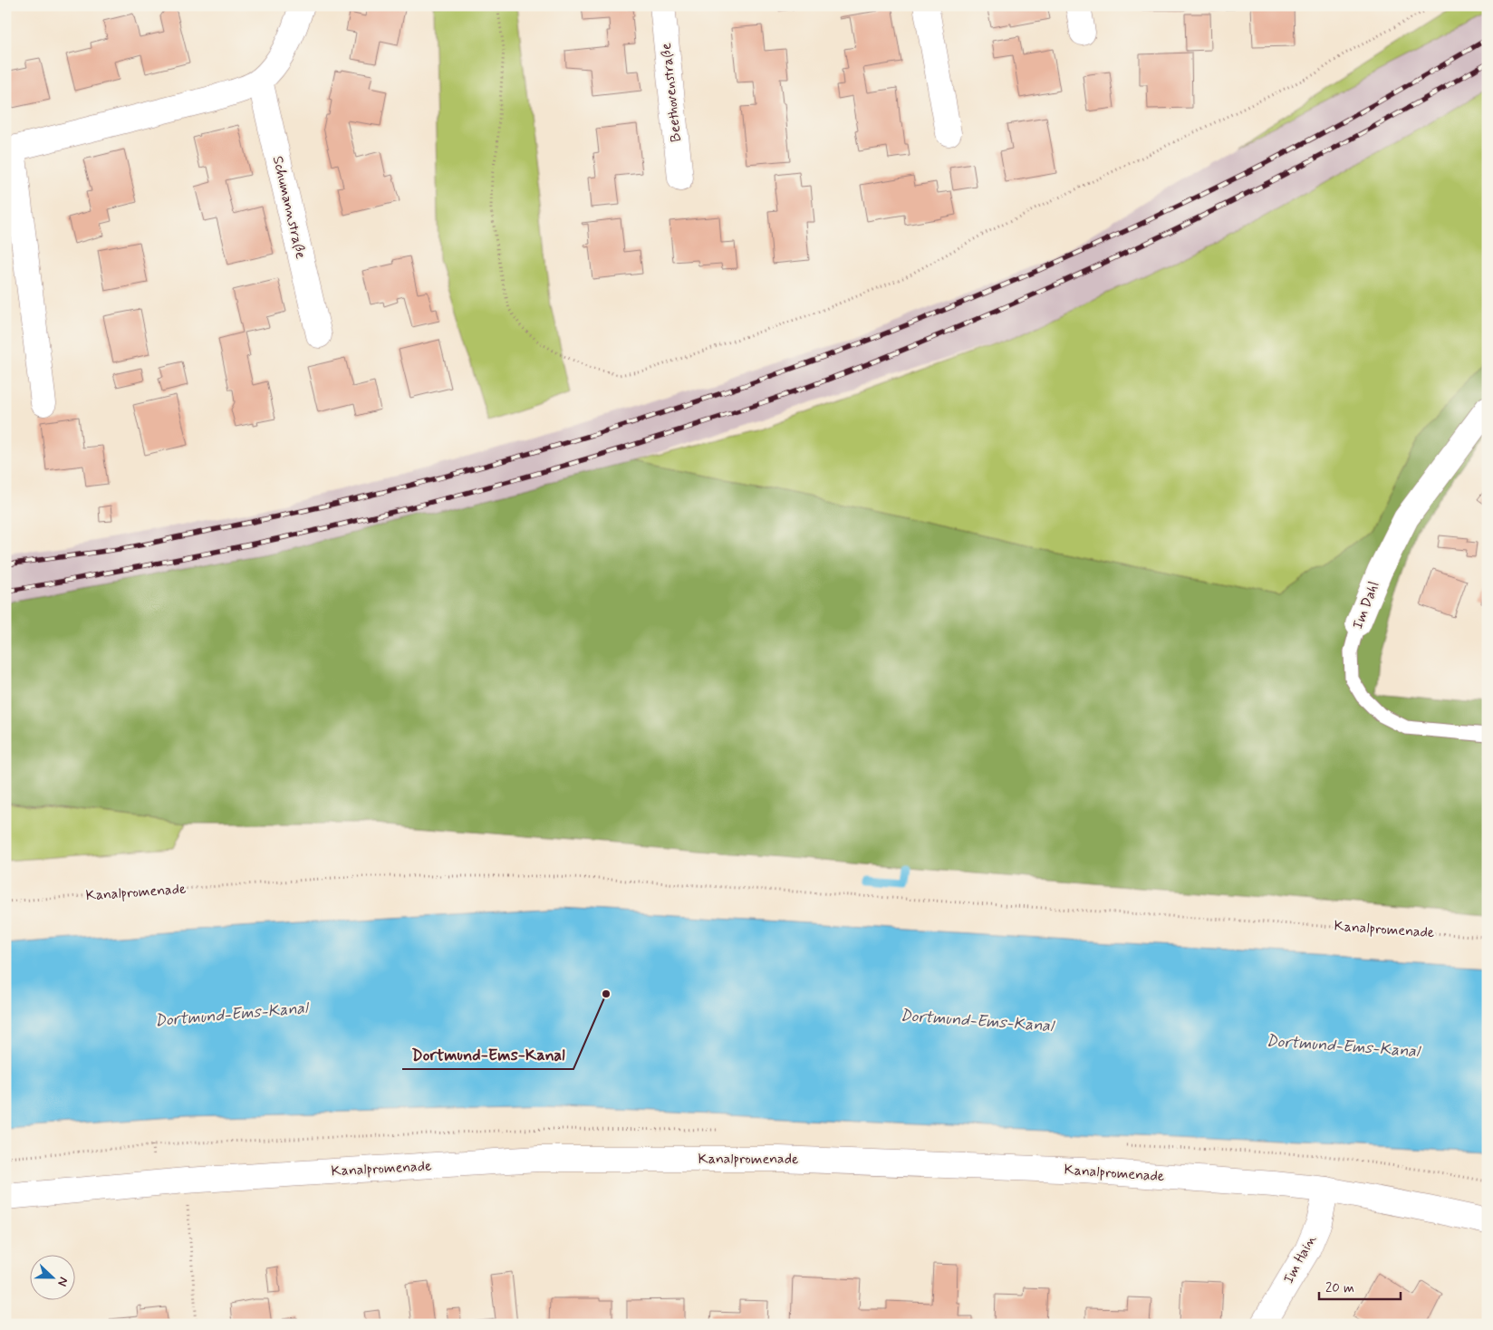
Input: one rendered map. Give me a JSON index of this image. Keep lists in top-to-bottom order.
{
  "streets": {
    "street": [
      "Beethovenstraße",
      "Schumannstraße",
      "Im Dahl",
      "Kanalpromenade",
      "Im Hain"
    ]
  },
  "crossings": [
    ["Kanalpromenade", "Im Hain"]
  ],
  "water": ["Dortmund-Ems-Kanal"],
  "places": ["Dortmund-Ems-Kanal"],
  "scale_bar": "20 m",
  "north": "right"
}
